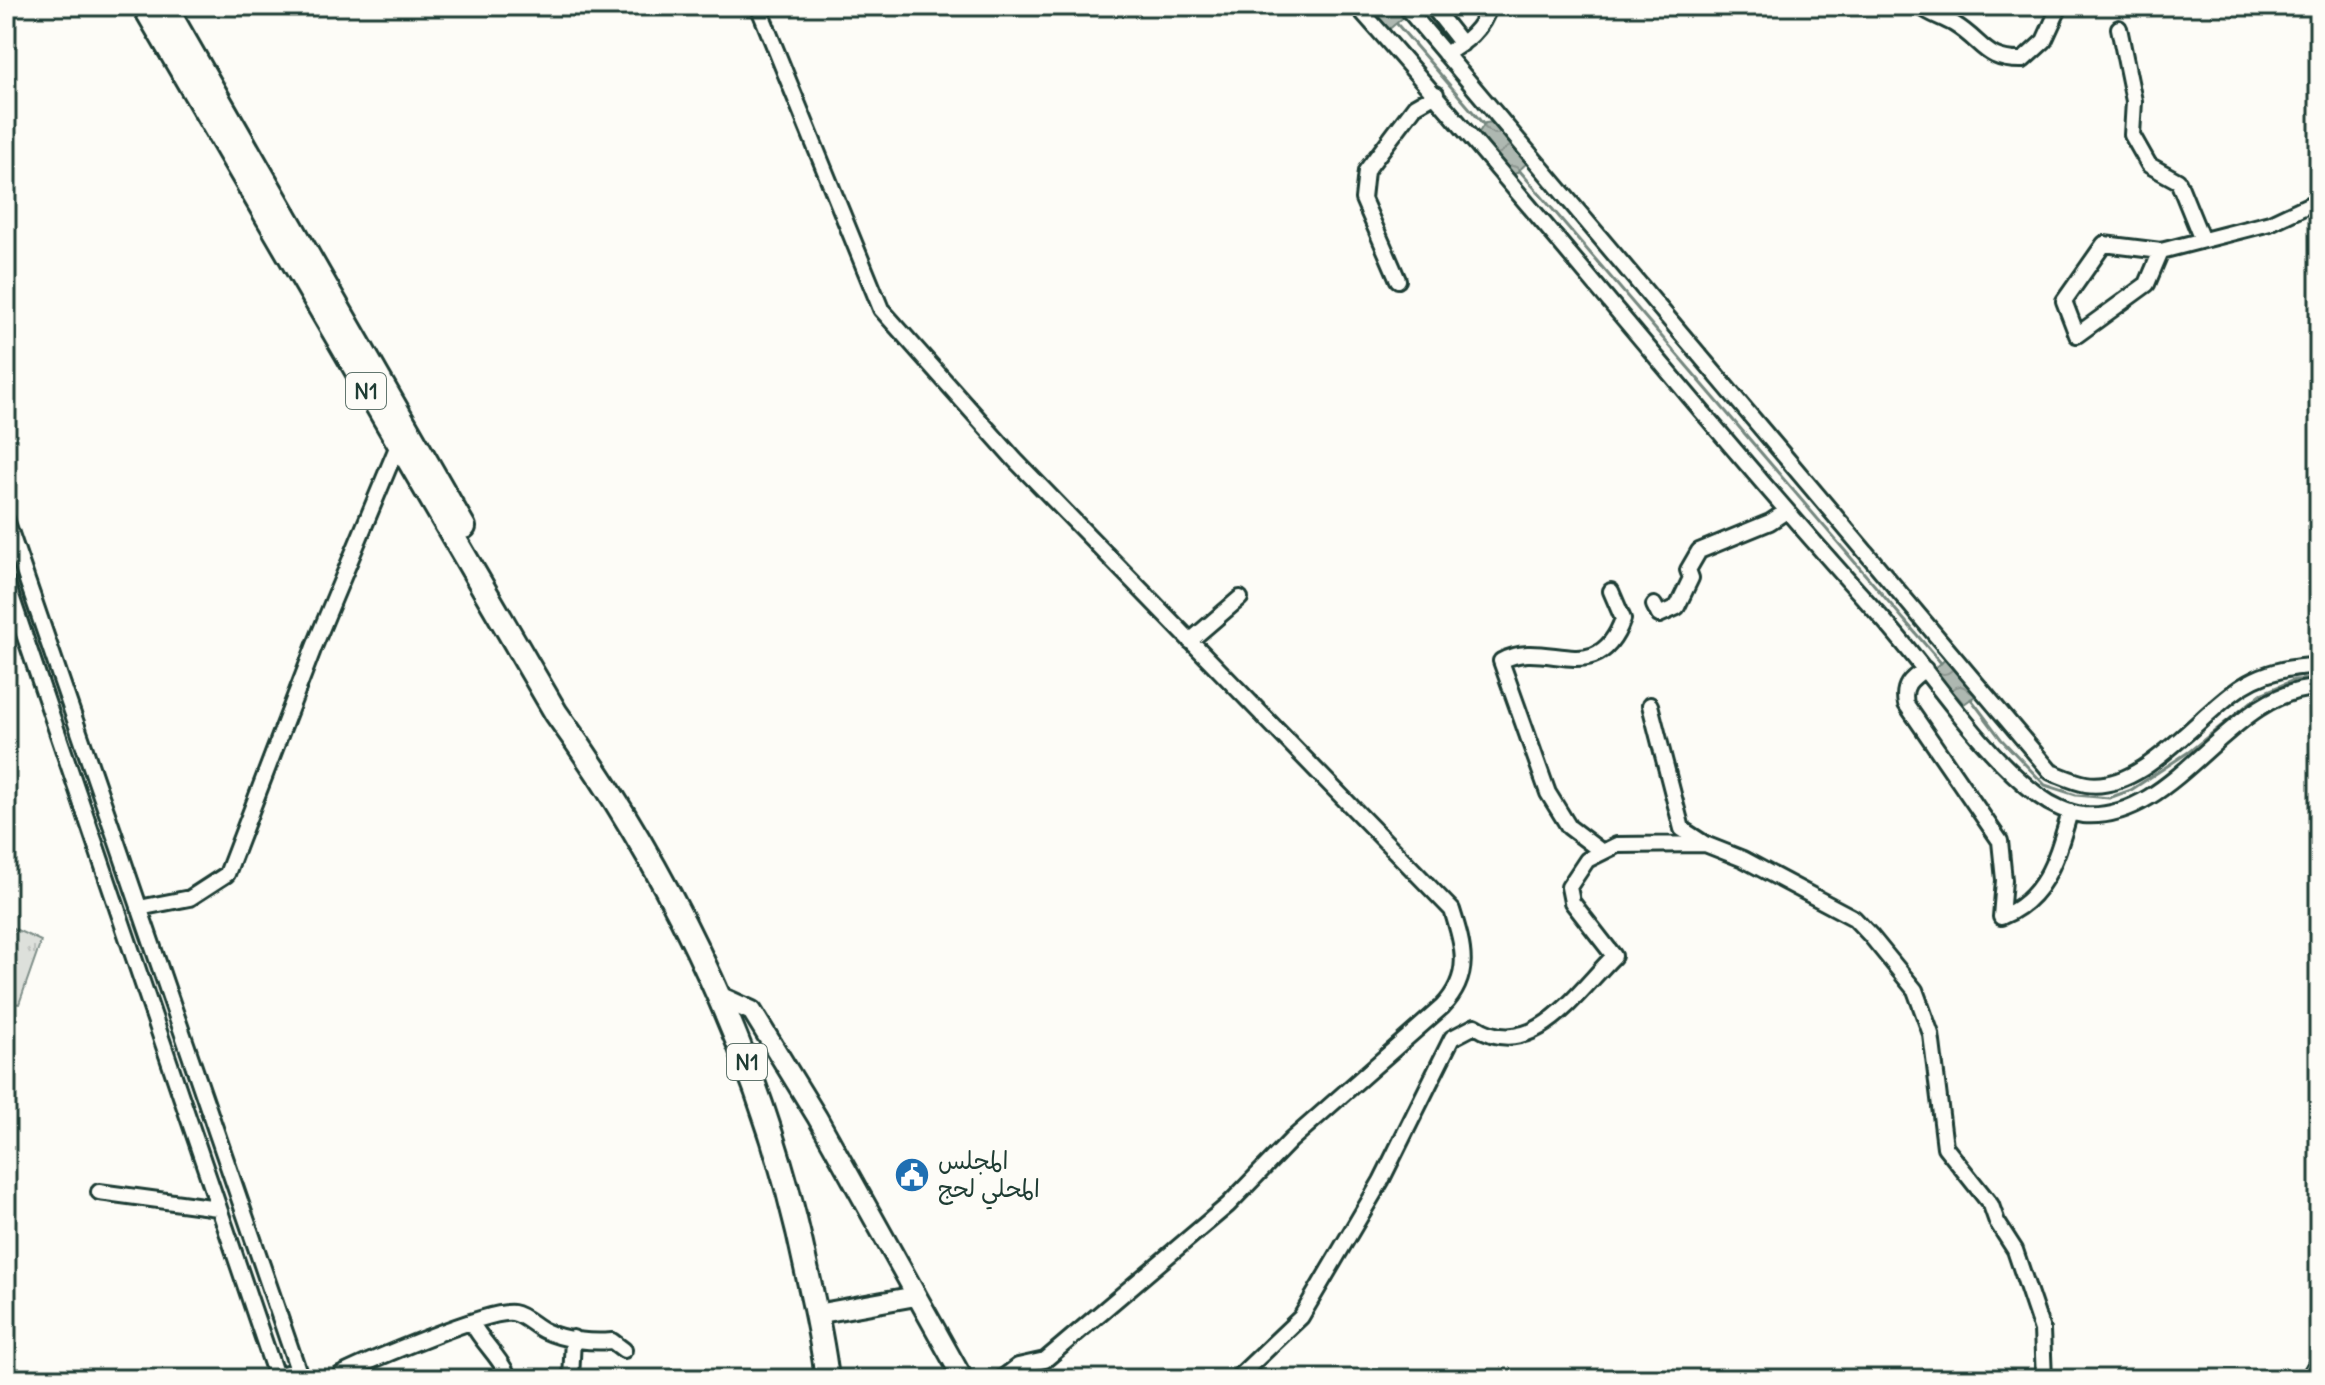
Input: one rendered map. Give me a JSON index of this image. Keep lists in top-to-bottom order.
{
  "streets": {
    "highway": ["N1"]
  },
  "places": {
    "public building": ["المجلس المحلي لحج"]
  }
}
